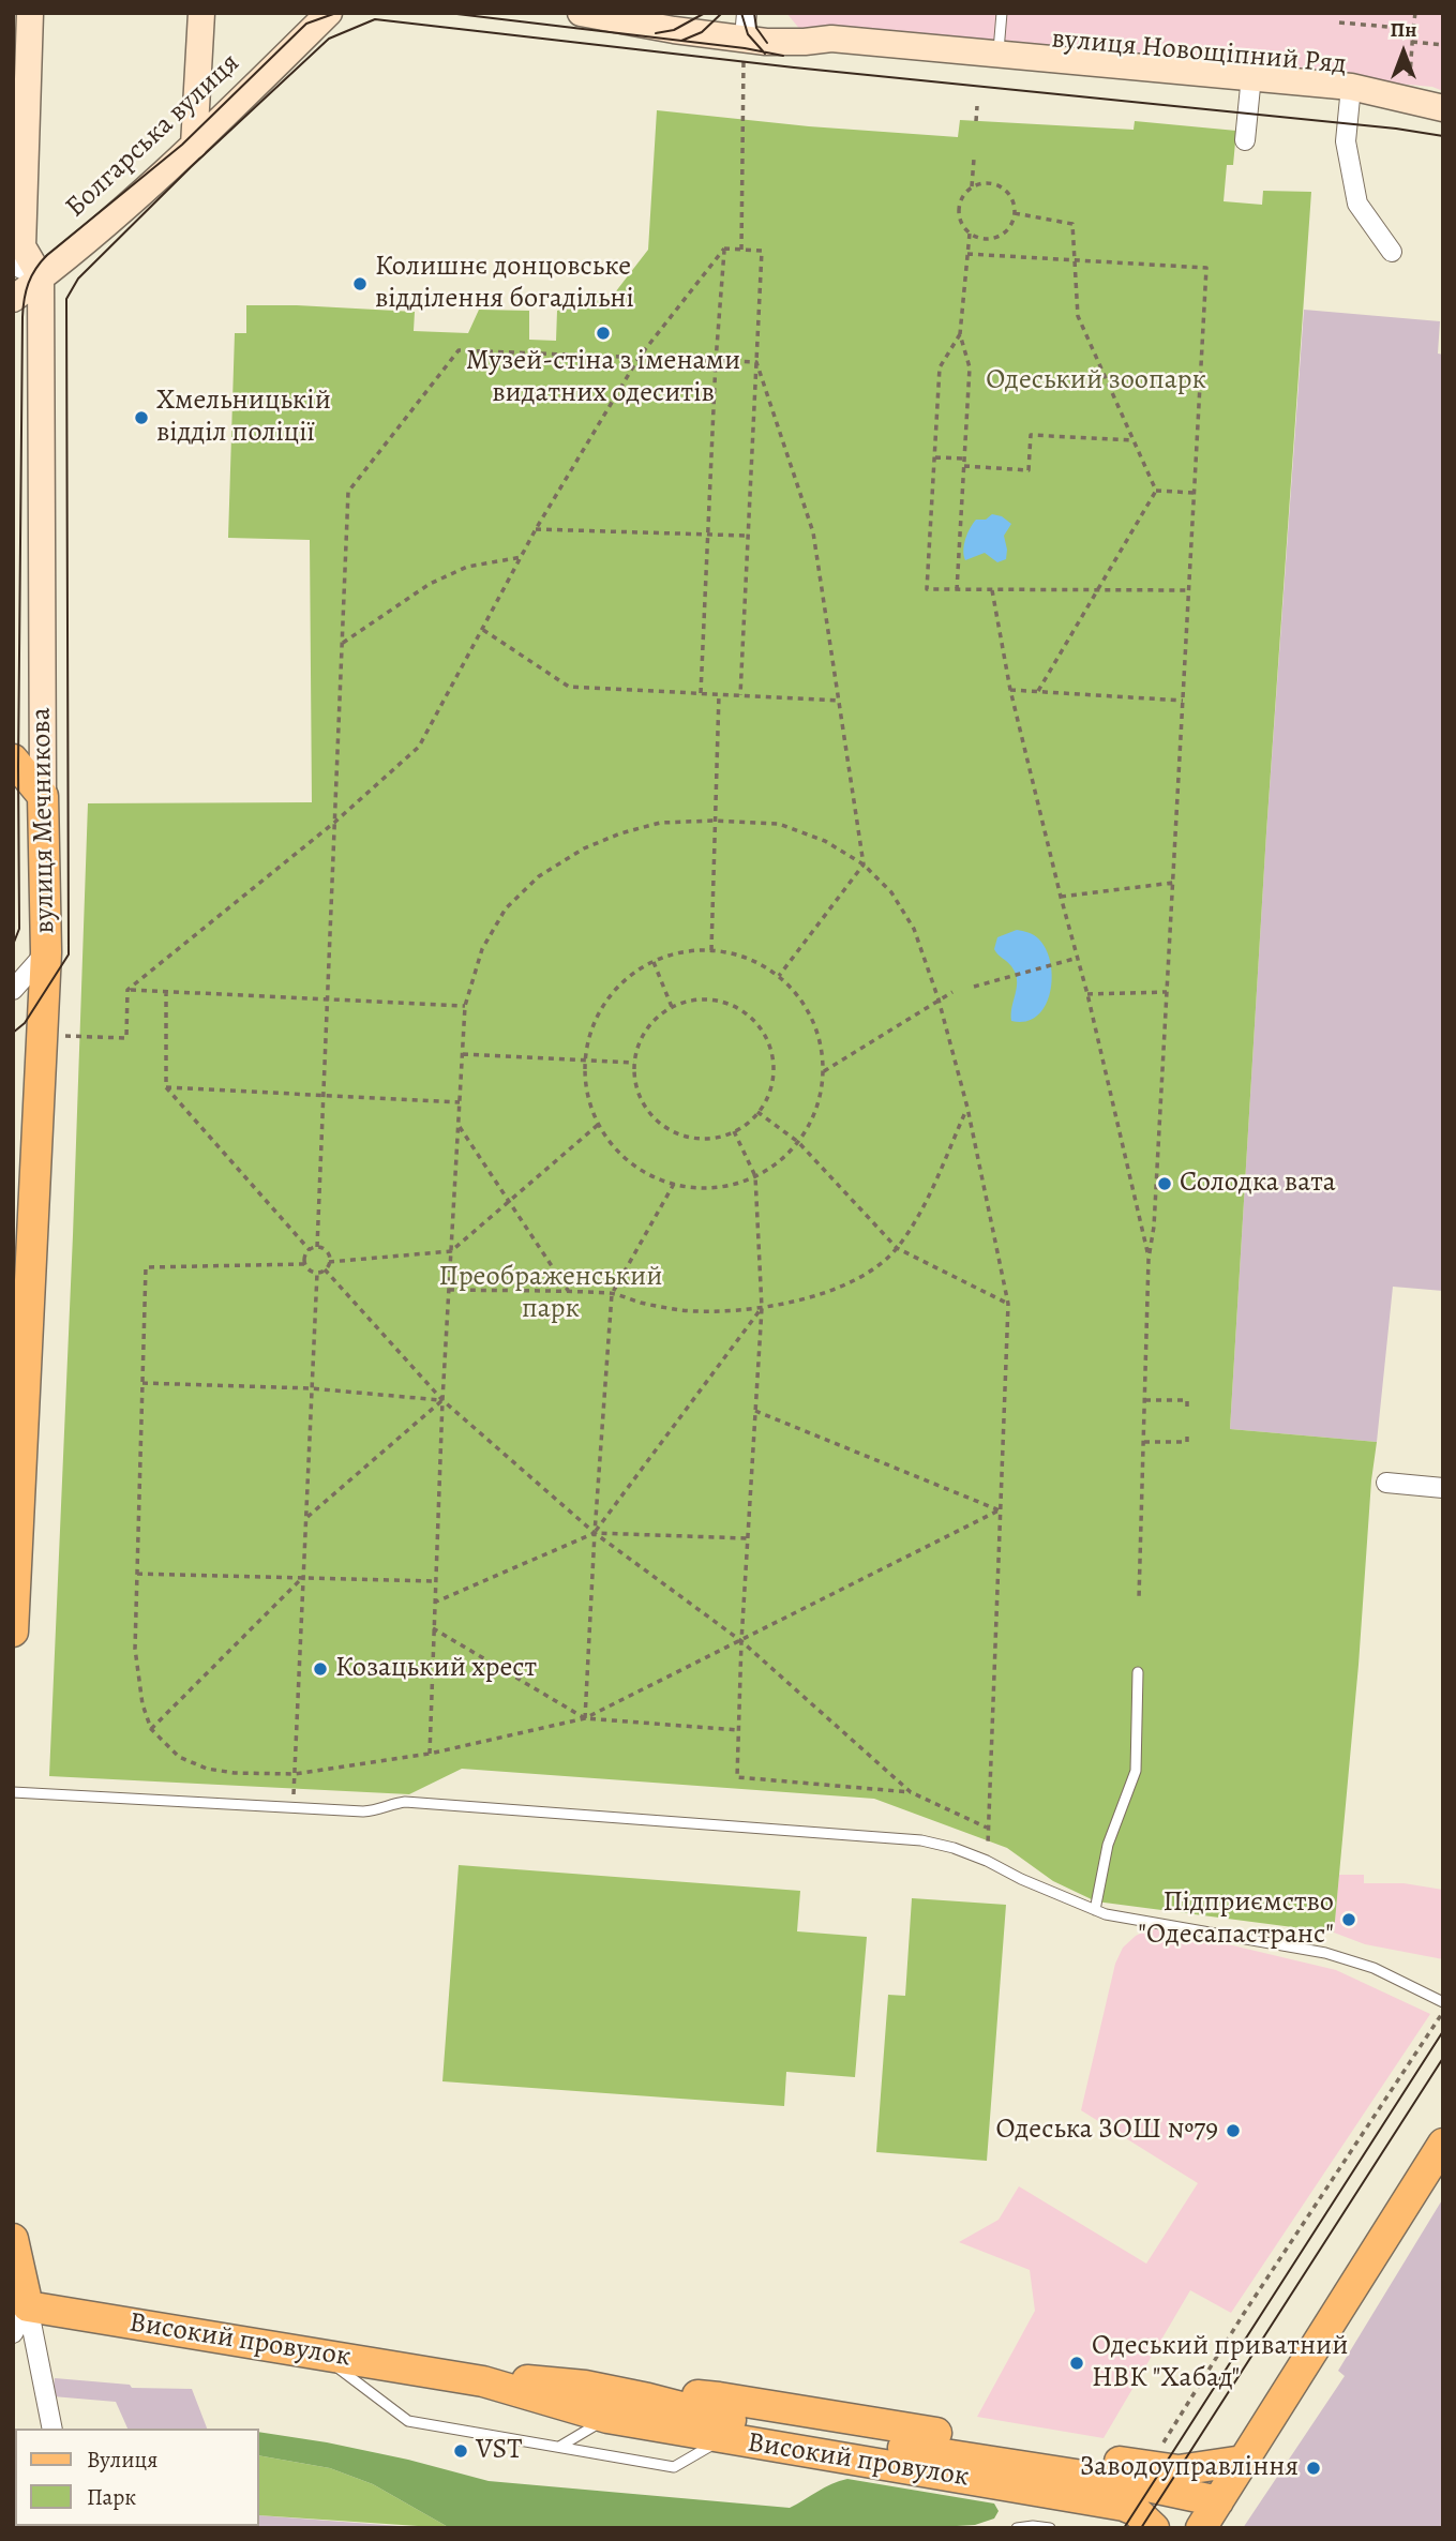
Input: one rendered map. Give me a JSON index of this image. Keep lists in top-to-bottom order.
{
  "streets": {
    "main road": ["вулиця Мечникова", "Високий провулок"],
    "street": ["вулиця Новощіпний Ряд", "Болгарська вулиця"]
  },
  "crossings": [
    ["Болгарська вулиця", "вулиця Мечникова"]
  ],
  "parks": ["Одеський зоопарк", "Преображенський парк"],
  "places": [
    "Колишнє донцовське відділення богадільні",
    "Музей-стіна з іменами видатних одеситів",
    "Хмельницькій відділ поліції",
    "Солодка вата",
    "Козацький хрест",
    "Підприємство \"Одесапастранс\"",
    "Одеська ЗОШ №79",
    "Одеський приватний НВК \"Хабад\"",
    "VST",
    "Заводоуправління"
  ],
  "legend": ["Вулиця", "Парк"],
  "north": "top"
}
